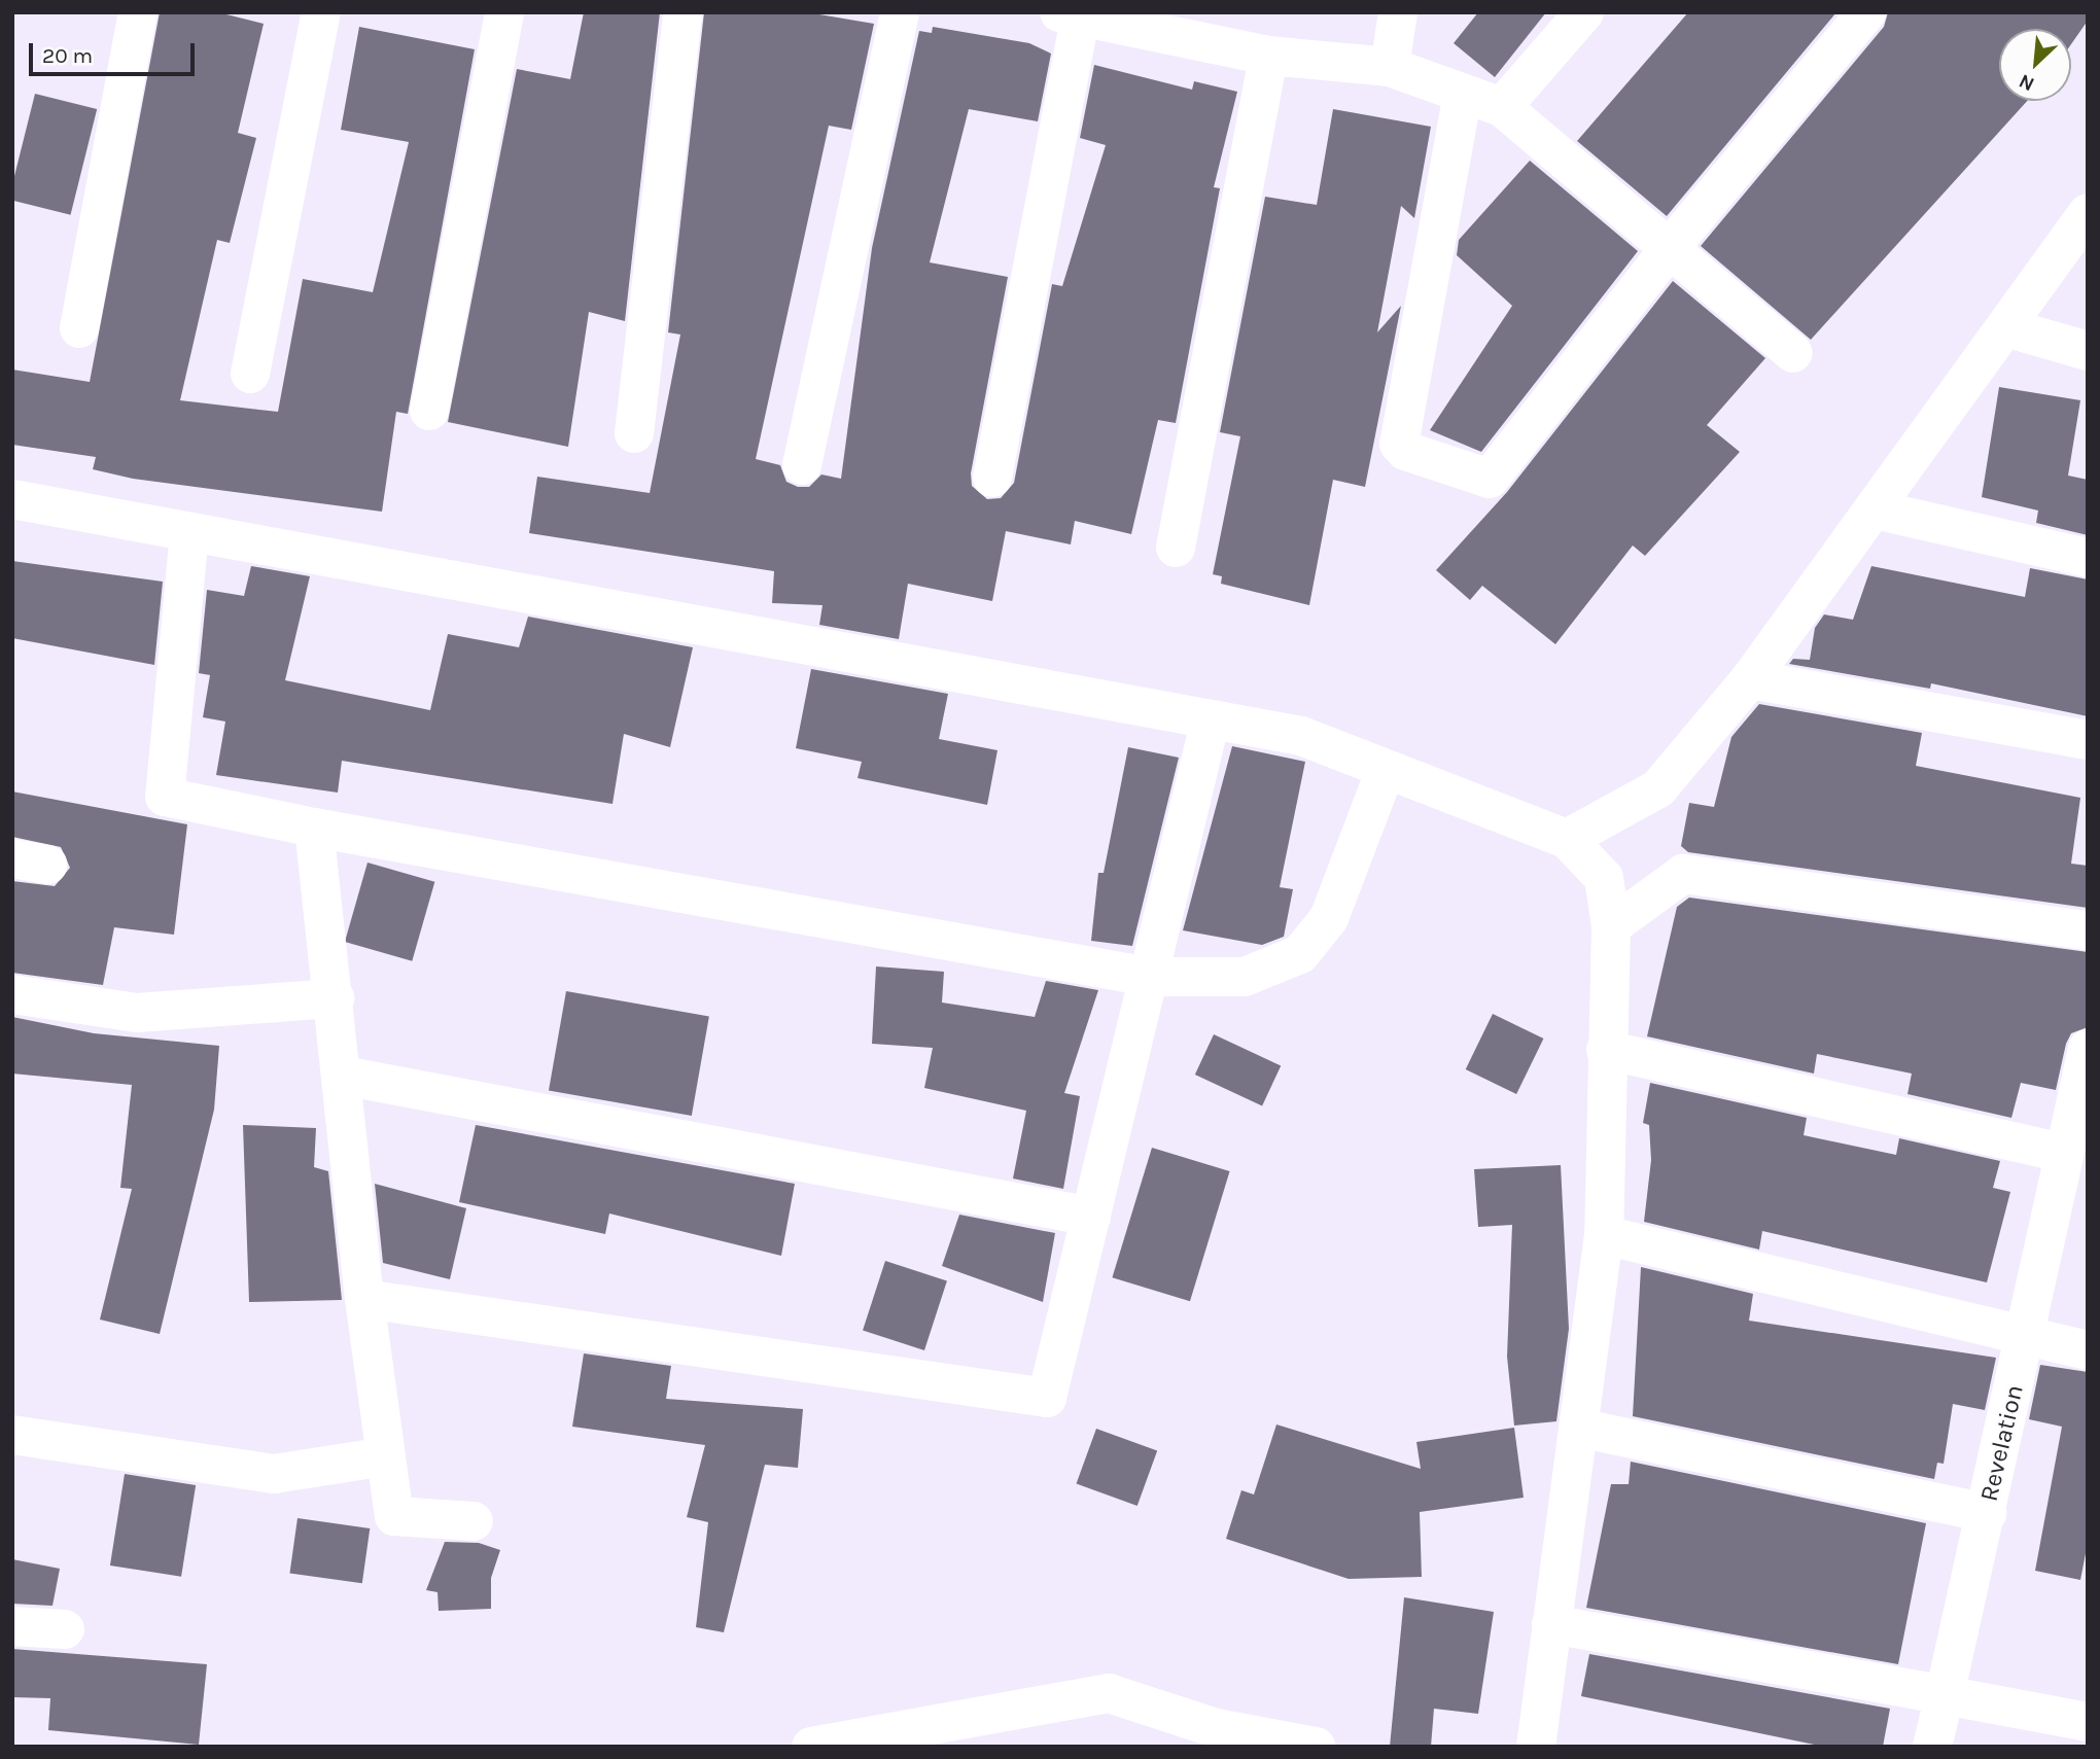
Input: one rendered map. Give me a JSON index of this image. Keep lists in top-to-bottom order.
{
  "streets": {
    "street": ["Revelation"]
  },
  "scale_bar": "20 m",
  "north": "bottom left"
}
